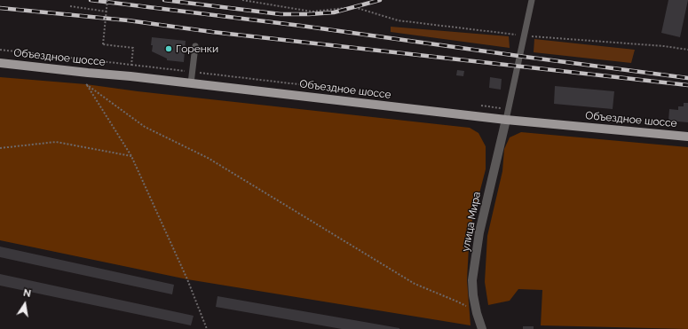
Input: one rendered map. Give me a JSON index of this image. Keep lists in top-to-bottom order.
{
  "streets": {
    "main road": ["Объездное шоссе"],
    "street": ["улица Мира"]
  },
  "crossings": [
    ["Объездное шоссе", "улица Мира"]
  ],
  "places": ["Горенки"],
  "north": "top"
}
